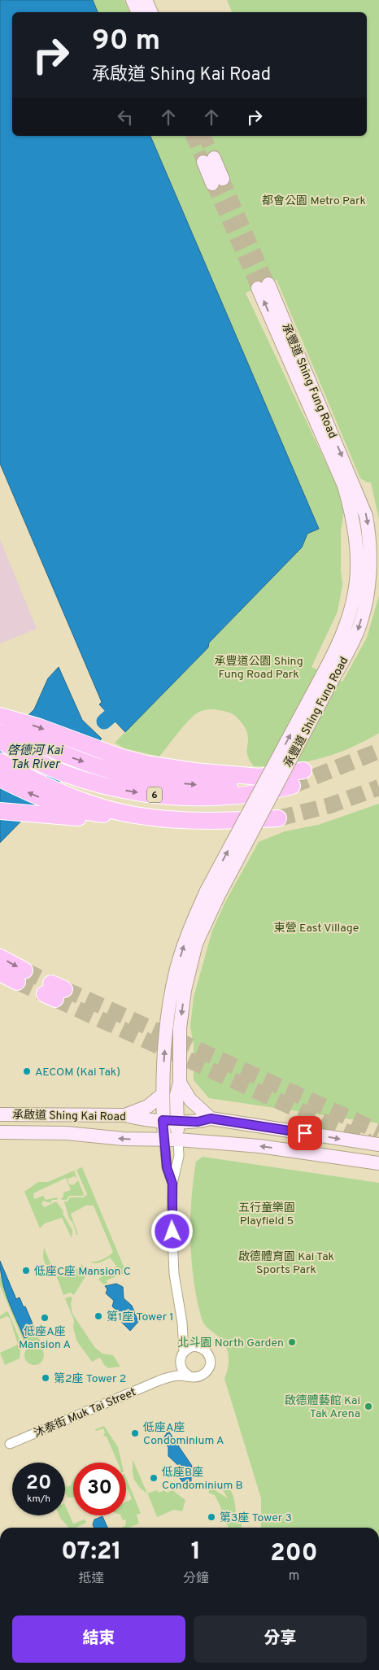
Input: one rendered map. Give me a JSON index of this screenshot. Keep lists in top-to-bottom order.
{
  "streets": {
    "highway": ["6"],
    "main road": ["承豐道 Shing Fung Road", "承啟道 Shing Kai Road"],
    "street": ["沐泰街 Muk Tai Street"]
  },
  "crossings": [
    ["承豐道 Shing Fung Road", "承啟道 Shing Kai Road"],
    ["承豐道 Shing Fung Road", "沐泰街 Muk Tai Street"],
    ["承啟道 Shing Kai Road", "沐泰街 Muk Tai Street"]
  ],
  "water": ["啓德河 Kai Tak River"],
  "parks": [
    "都會公園 Metro Park",
    "承豐道公園 Shing Fung Road Park",
    "東營 East Village",
    "五行童樂園 Playfield 5",
    "啟德體育園 Kai Tak Sports Park"
  ],
  "places": [
    "AECOM (Kai Tak)",
    "低座C座 Mansion C",
    "第1座 Tower 1",
    "低座A座 Mansion A",
    "北斗園 North Garden",
    "第2座 Tower 2",
    "啟德體藝館 Kai Tak Arena",
    "低座A座 Condominium A",
    "低座B座 Condominium B",
    "第3座 Tower 3"
  ],
  "page": {
    "turn": ["90 m", "承啟道 Shing Kai Road"],
    "speed": "20 km/h",
    "limit": "30",
    "eta": [
      "07:21",
      "抵達",
      "1",
      "分鐘",
      "200",
      "m"
    ],
    "buttons": ["結束", "分享"]
  }
}
